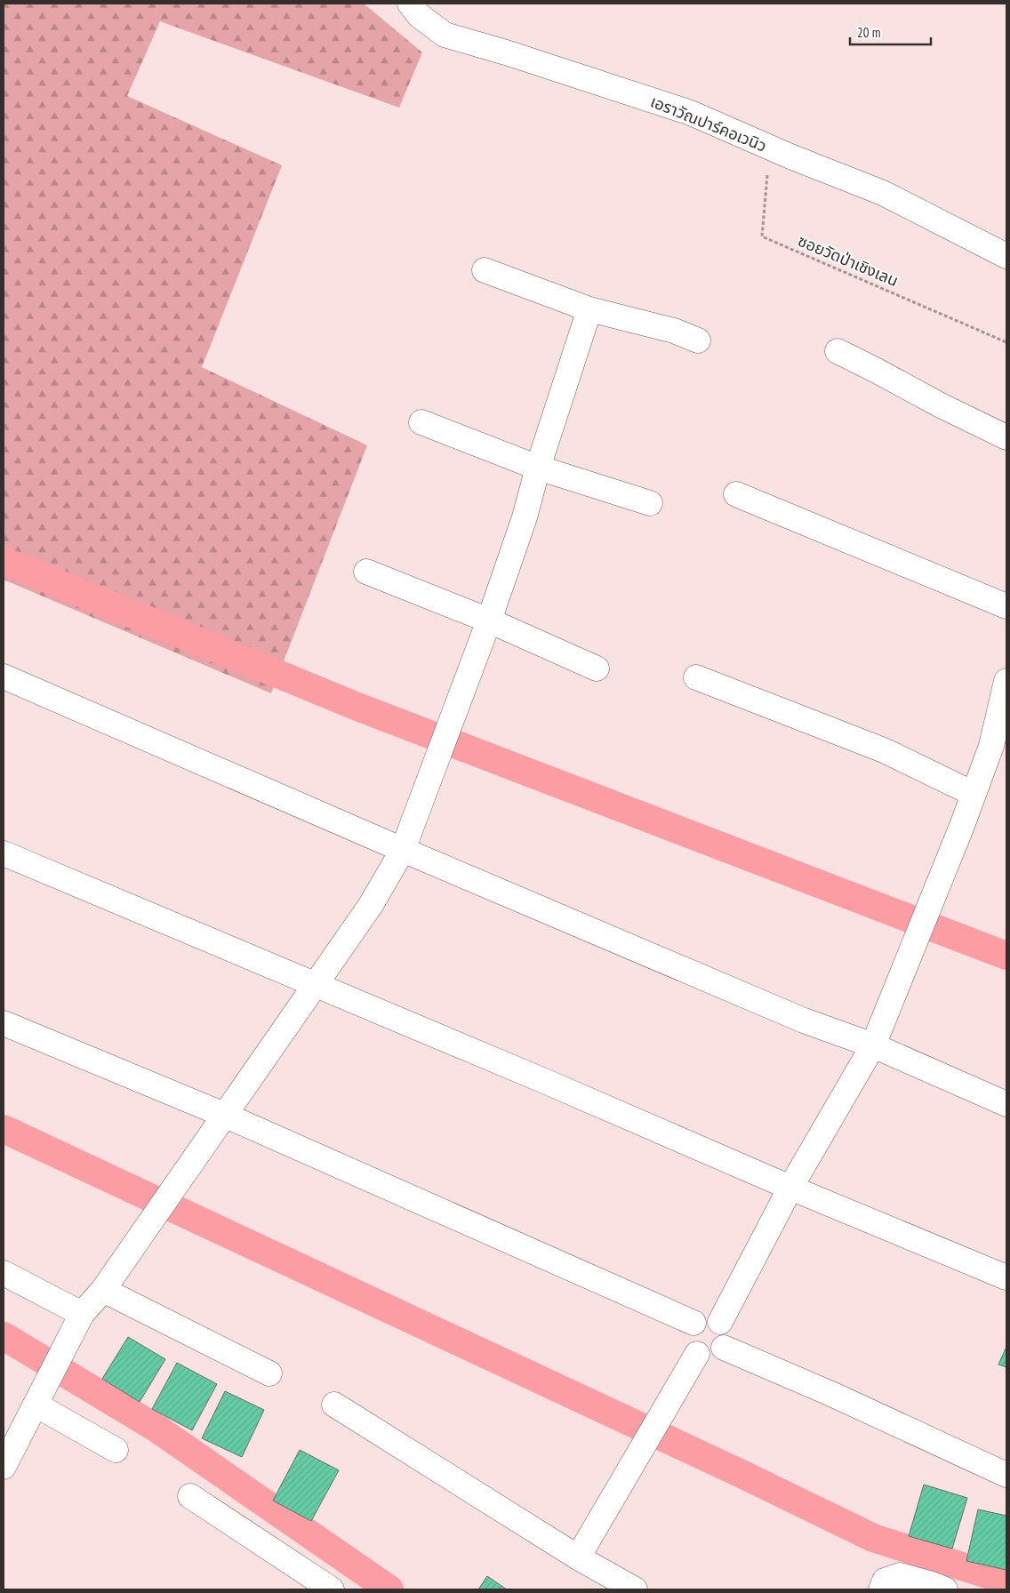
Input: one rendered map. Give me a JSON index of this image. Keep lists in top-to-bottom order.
{
  "streets": {
    "street": ["เอราวัณปาร์คอเวนิว"],
    "path": ["ซอยวัดป่าเชิงเลน"]
  },
  "crossings": [
    ["เอราวัณปาร์คอเวนิว", "ซอยวัดป่าเชิงเลน"]
  ],
  "scale_bar": "20 m"
}
